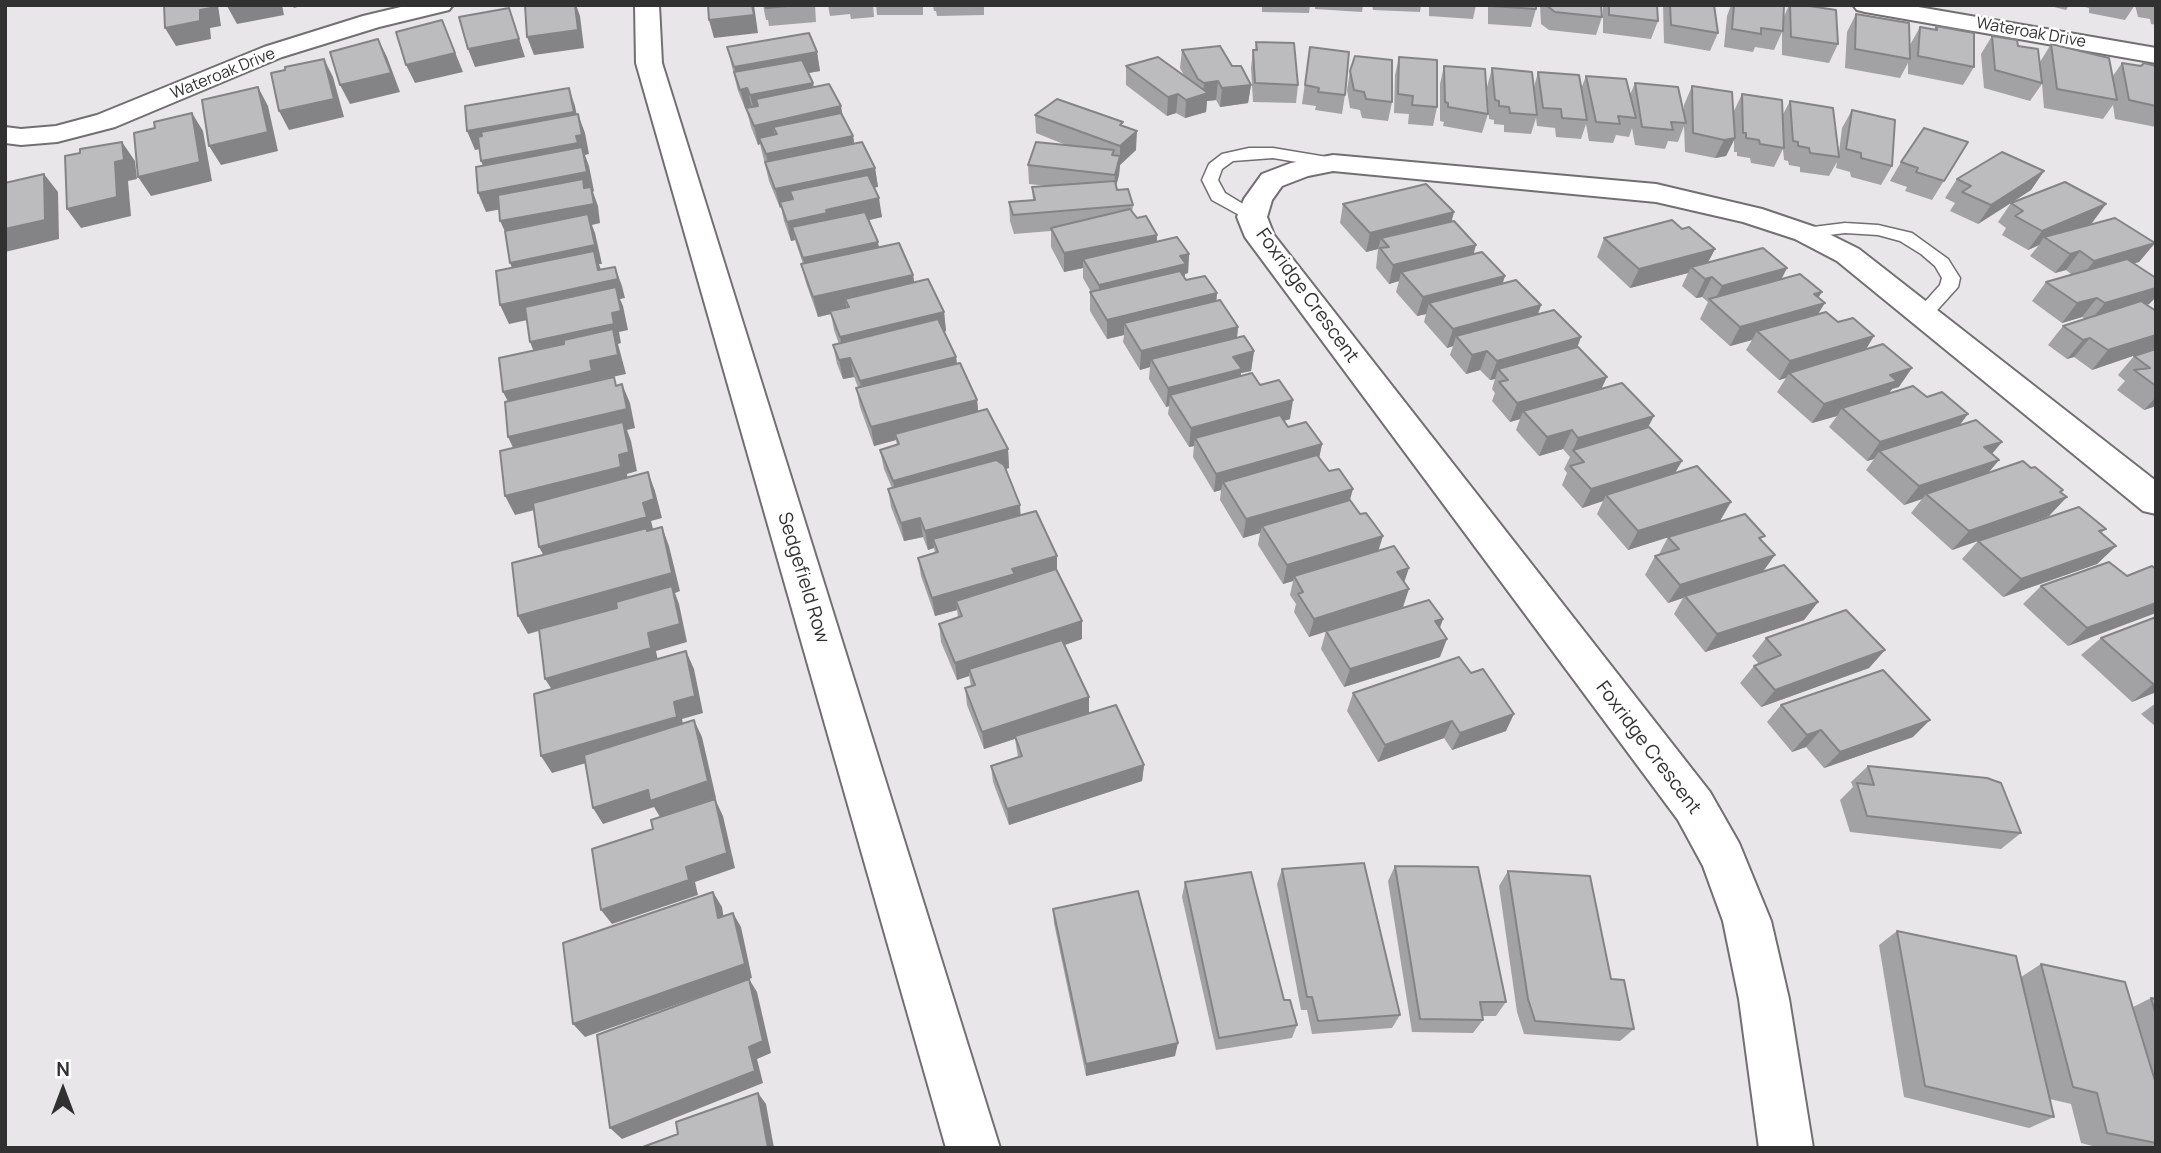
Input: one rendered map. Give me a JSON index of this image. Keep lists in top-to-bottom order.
{
  "streets": {
    "street": ["Wateroak Drive", "Foxridge Crescent", "Sedgefield Row"]
  },
  "north": "top"
}
